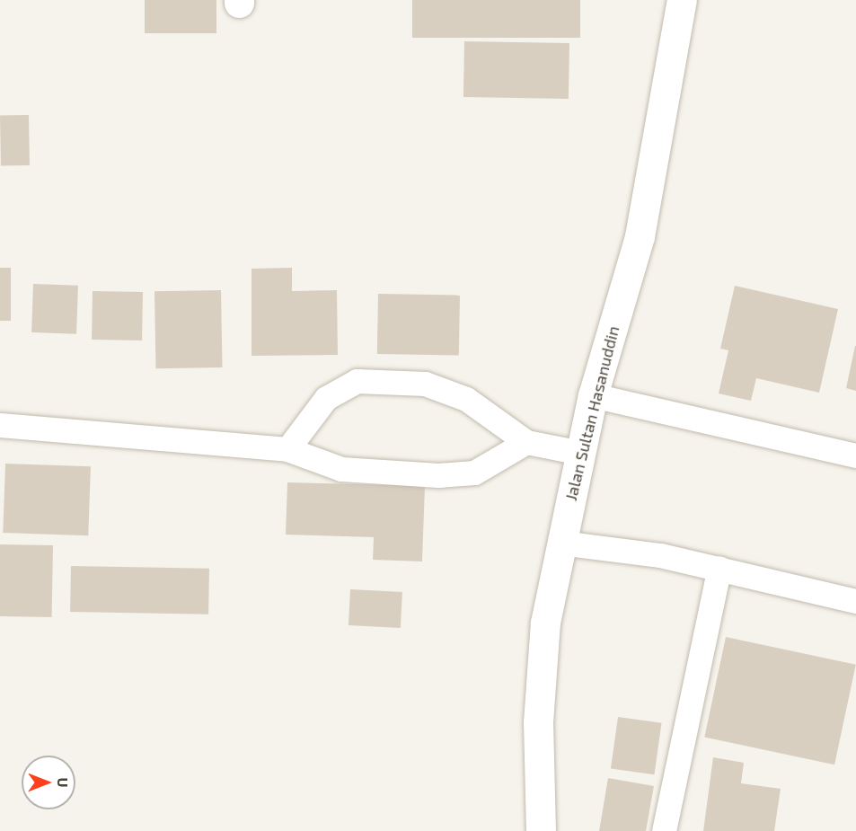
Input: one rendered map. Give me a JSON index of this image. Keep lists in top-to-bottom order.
{
  "streets": {
    "street": ["Jalan Sultan Hasanuddin"]
  },
  "north": "right"
}
